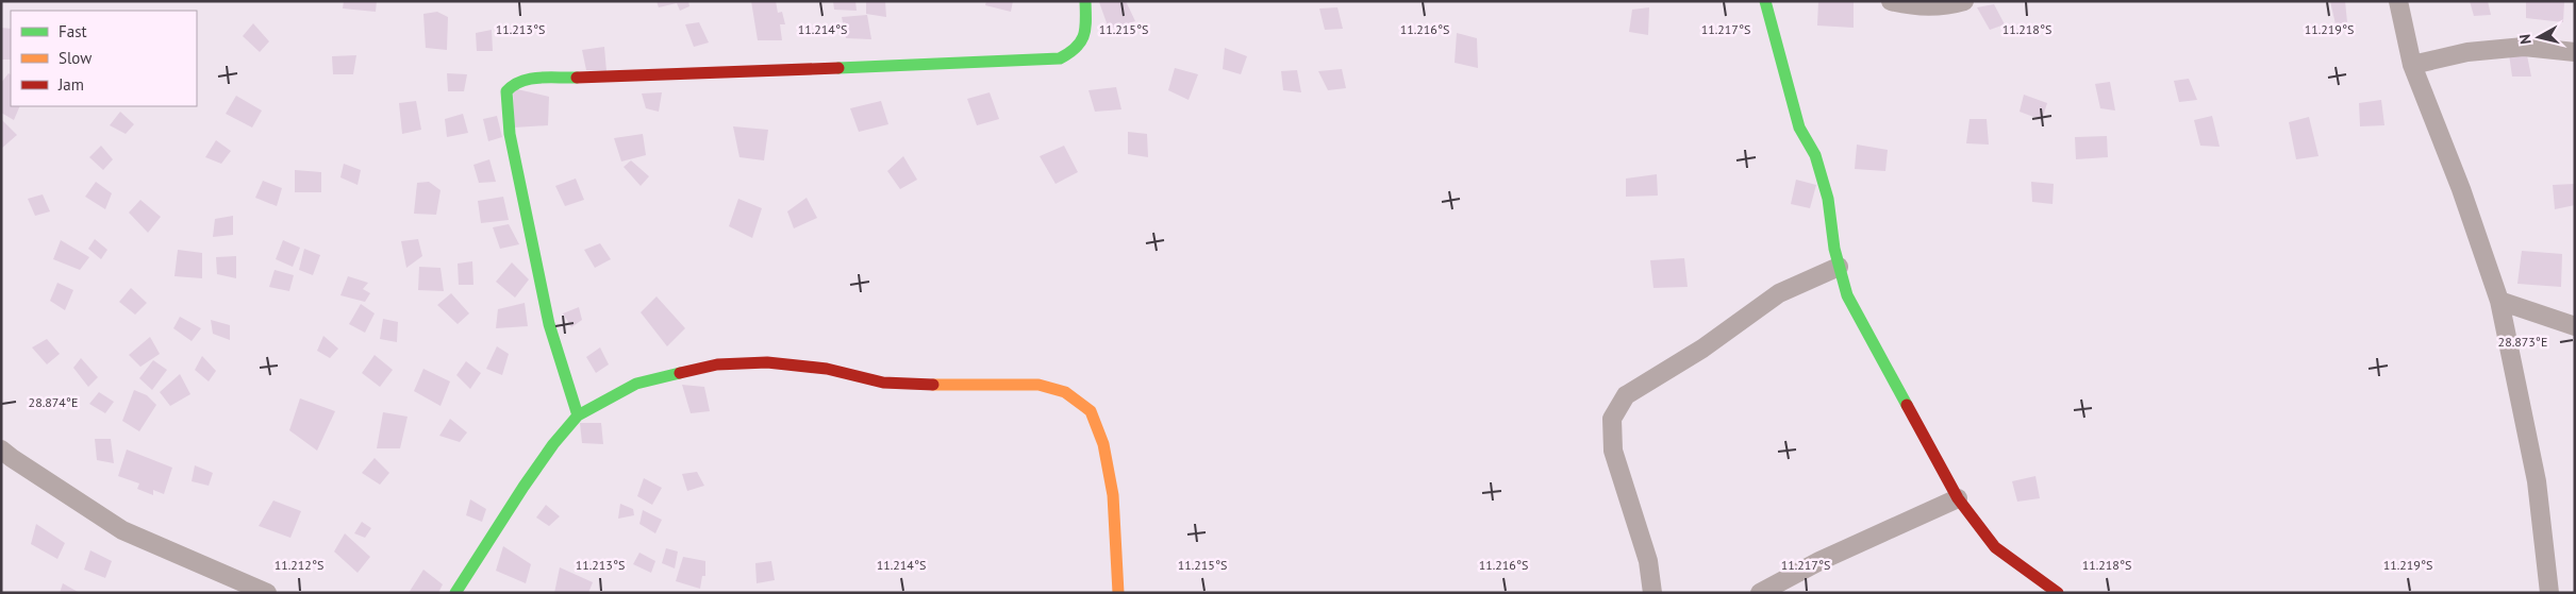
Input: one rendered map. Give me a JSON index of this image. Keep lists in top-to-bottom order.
{
  "legend": ["Fast", "Slow", "Jam"],
  "north": "left",
  "coordinates": [
    "11.213°S",
    "11.214°S",
    "11.215°S",
    "11.216°S",
    "11.217°S",
    "11.218°S",
    "11.219°S",
    "28.873°E",
    "28.874°E",
    "11.212°S"
  ]
}
